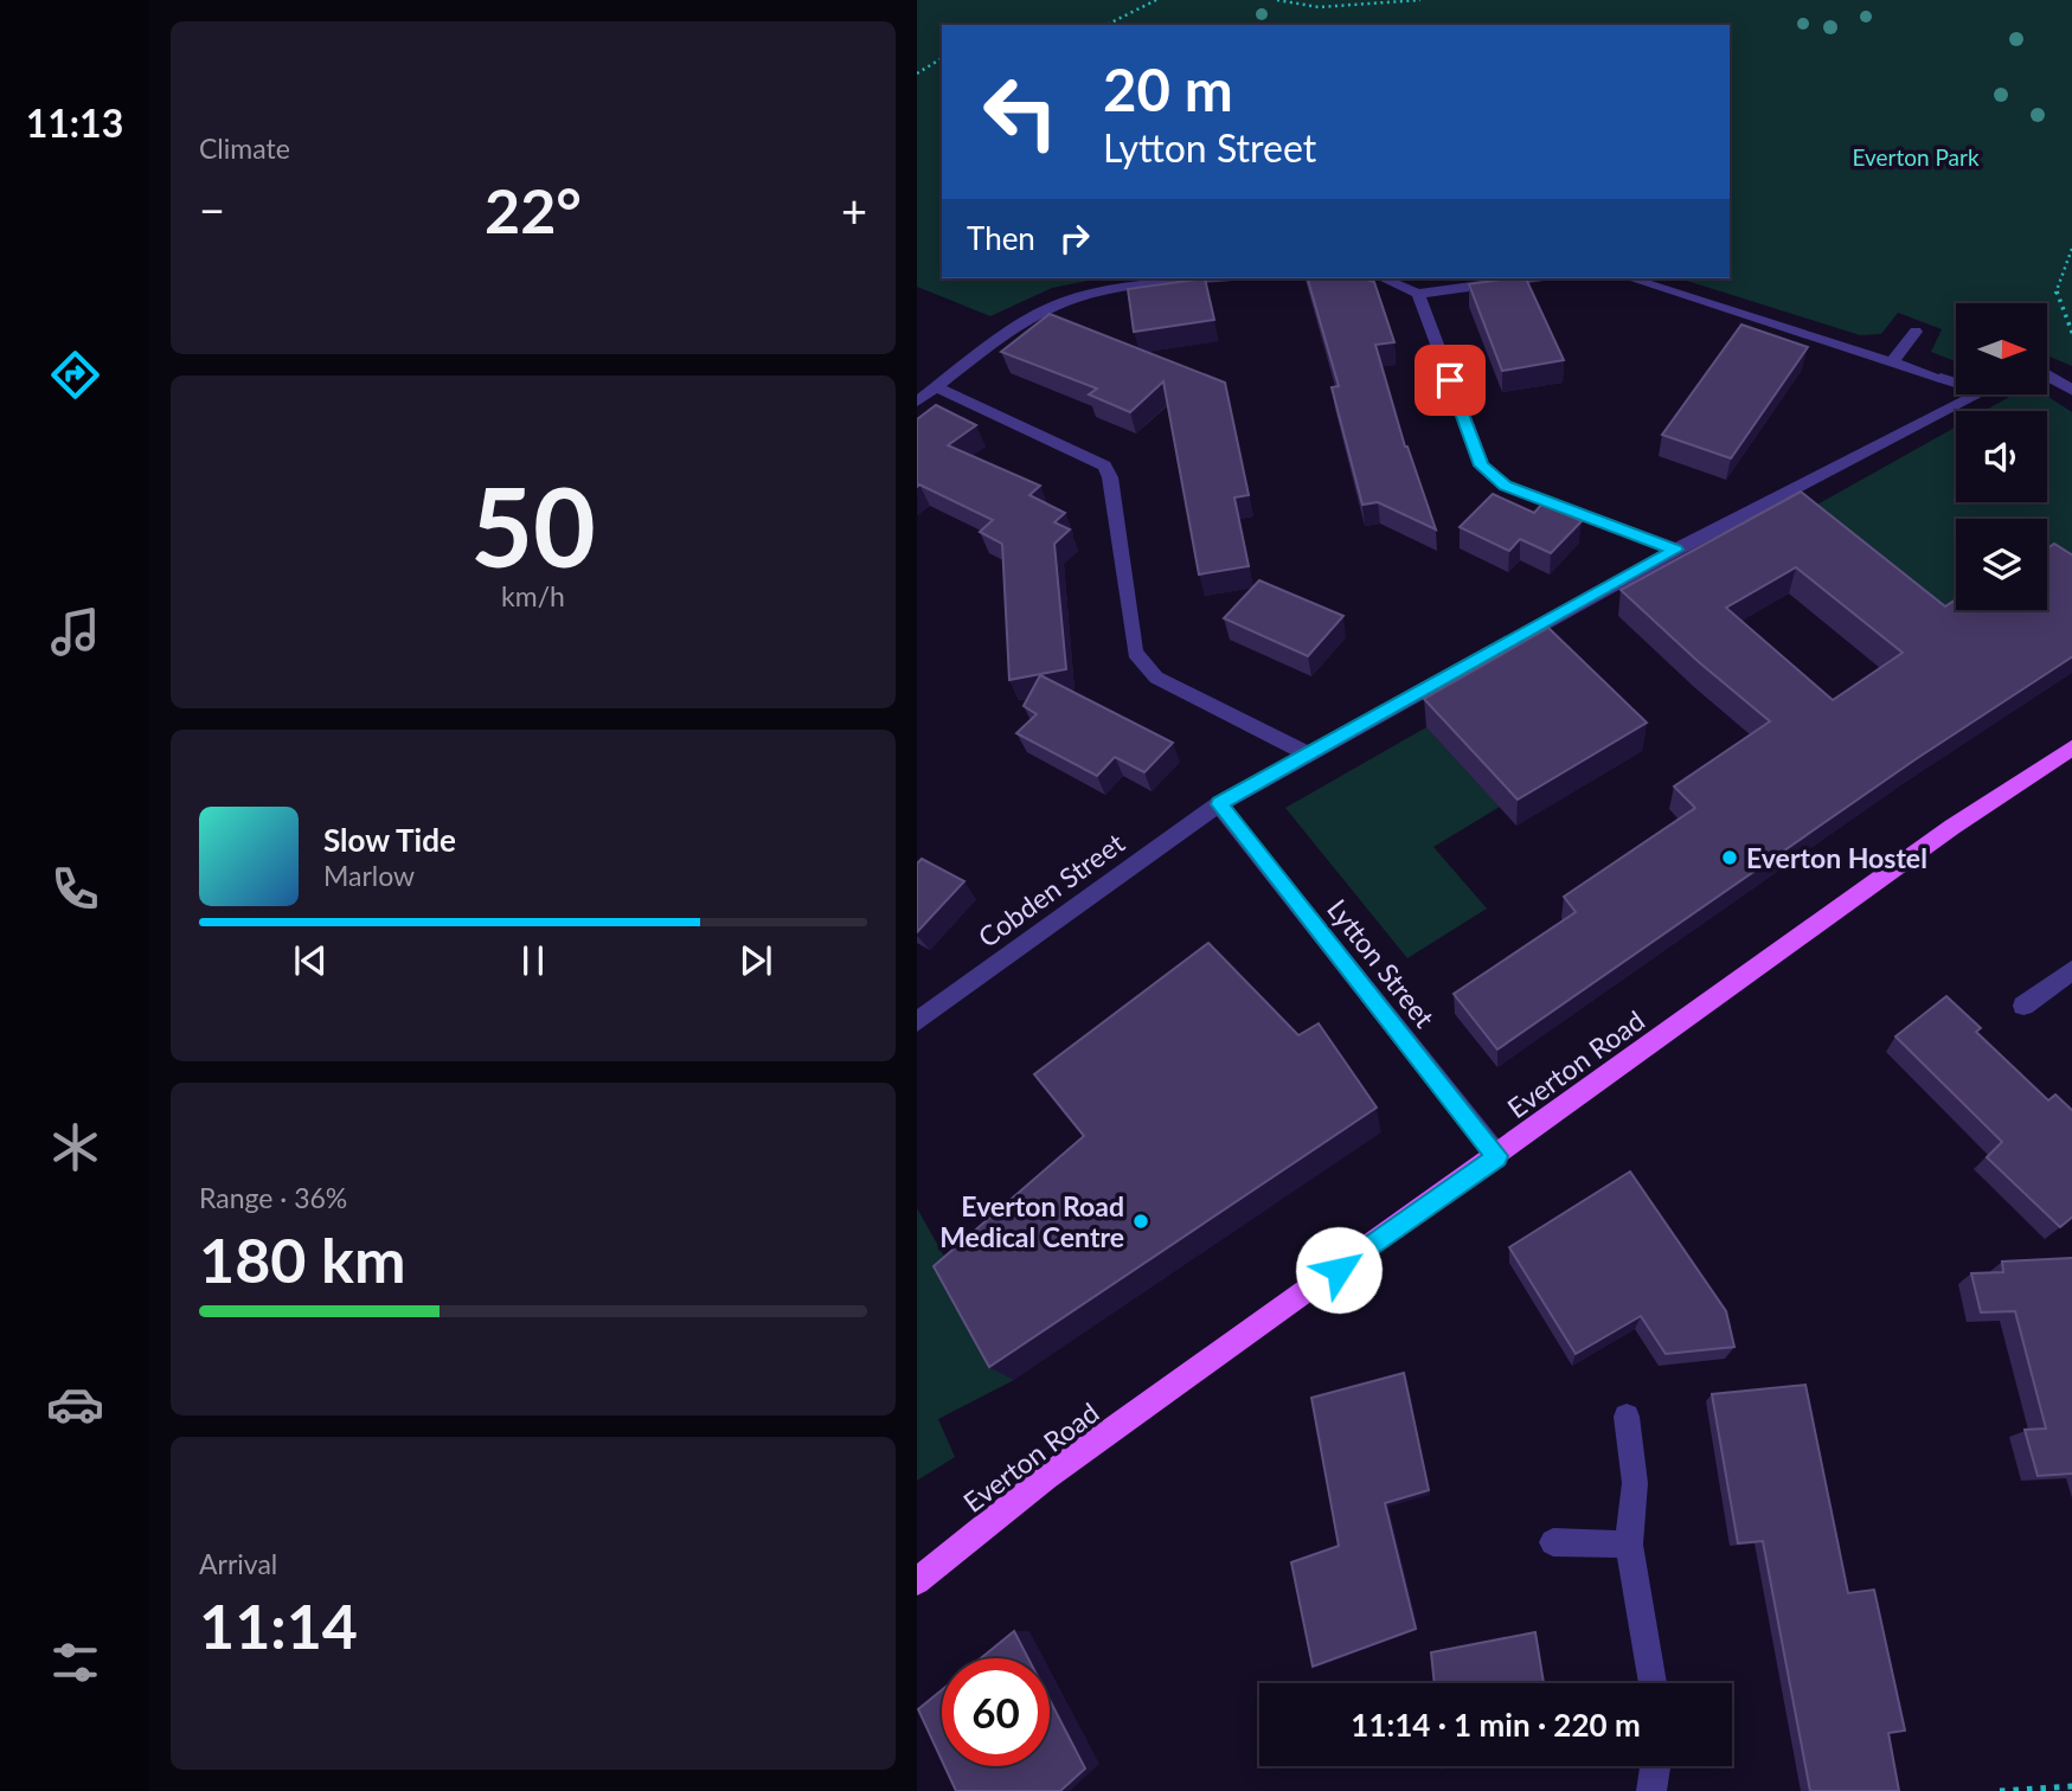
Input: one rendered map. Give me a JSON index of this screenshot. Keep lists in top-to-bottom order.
{
  "streets": {
    "main road": ["Everton Road"],
    "street": ["Cobden Street", "Lytton Street"]
  },
  "crossings": [
    ["Cobden Street", "Lytton Street"],
    ["Lytton Street", "Everton Road"]
  ],
  "parks": ["Everton Park"],
  "places": ["Everton Hostel", "Everton Road Medical Centre"],
  "north": "right",
  "page": {
    "tabs": "11:13",
    "tile": [
      "Climate",
      ["50", "km/h"],
      ["Range · 36%", "180 km"],
      ["Arrival", "11:14"]
    ],
    "turn": ["20 m", "Lytton Street"],
    "heat": ["−", "22°", "+"],
    "then": "Then",
    "song": ["Slow Tide", "Marlow"],
    "limit": "60",
    "trip": "11:14 · 1 min · 220 m"
  }
}
